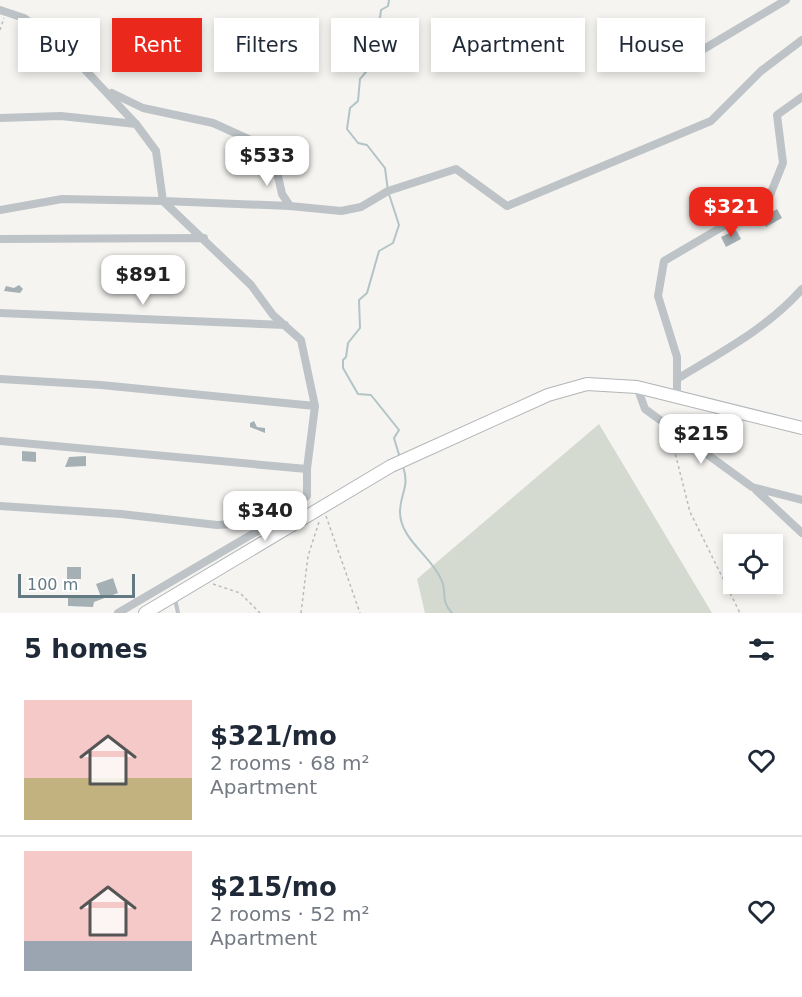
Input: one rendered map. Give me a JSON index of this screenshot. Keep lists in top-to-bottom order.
{
  "scale_bar": "100 m",
  "page": {
    "chip": [
      "Buy",
      "Rent",
      "Filters",
      "New",
      "Apartment",
      "House"
    ],
    "price": [
      "$533",
      "$321",
      "$891",
      "$215",
      "$340"
    ],
    "scale": "100 m",
    "heading": "5 homes",
    "list": [
      {
        "name": "$321/mo",
        "note": "2 rooms · 68 m² · Apartment"
      },
      {
        "name": "$215/mo",
        "note": "2 rooms · 52 m² · Apartment"
      }
    ]
  }
}
